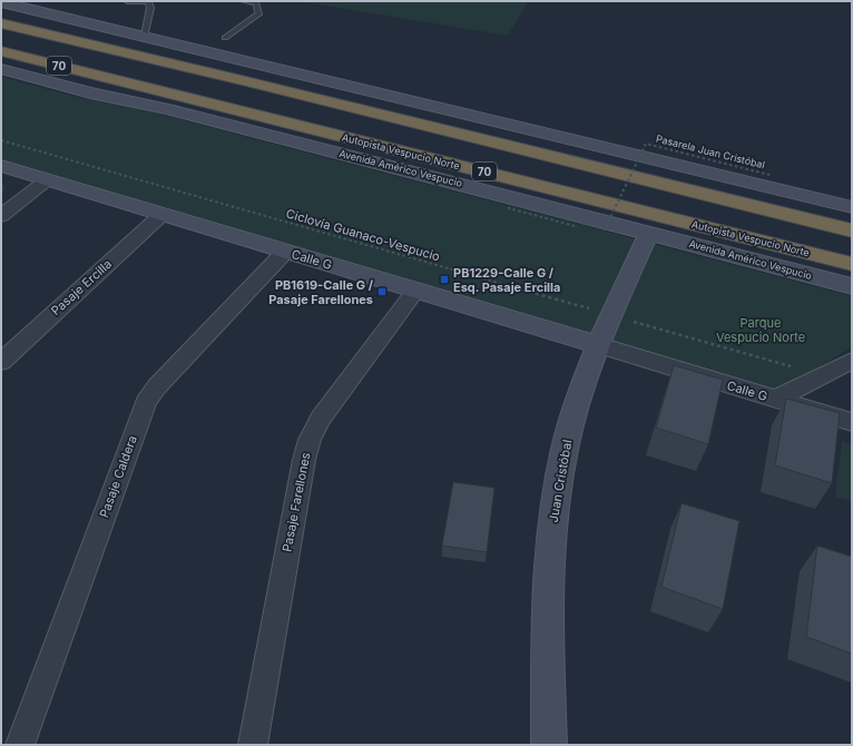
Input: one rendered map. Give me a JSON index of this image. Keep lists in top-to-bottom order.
{
  "streets": {
    "highway": ["70", "Autopista Vespucio Norte"],
    "main road": ["Avenida Américo Vespucio", "Calle G", "Juan Cristóbal"],
    "street": ["Pasaje Ercilla", "Pasaje Caldera", "Pasaje Farellones"],
    "path": ["Pasarela Juan Cristóbal", "Ciclovía Guanaco-Vespucio"]
  },
  "crossings": [
    ["Avenida Américo Vespucio", "Juan Cristóbal"],
    ["Ciclovía Guanaco-Vespucio", "Calle G"],
    ["Ciclovía Guanaco-Vespucio", "Juan Cristóbal"],
    ["Calle G", "Pasaje Ercilla"],
    ["Calle G", "Pasaje Caldera"],
    ["Calle G", "Juan Cristóbal"],
    ["Calle G", "Pasaje Farellones"]
  ],
  "parks": ["Parque Vespucio Norte"],
  "places": {
    "transit": ["PB1229-Calle G / Esq. Pasaje Ercilla", "PB1619-Calle G / Pasaje Farellones"]
  }
}
